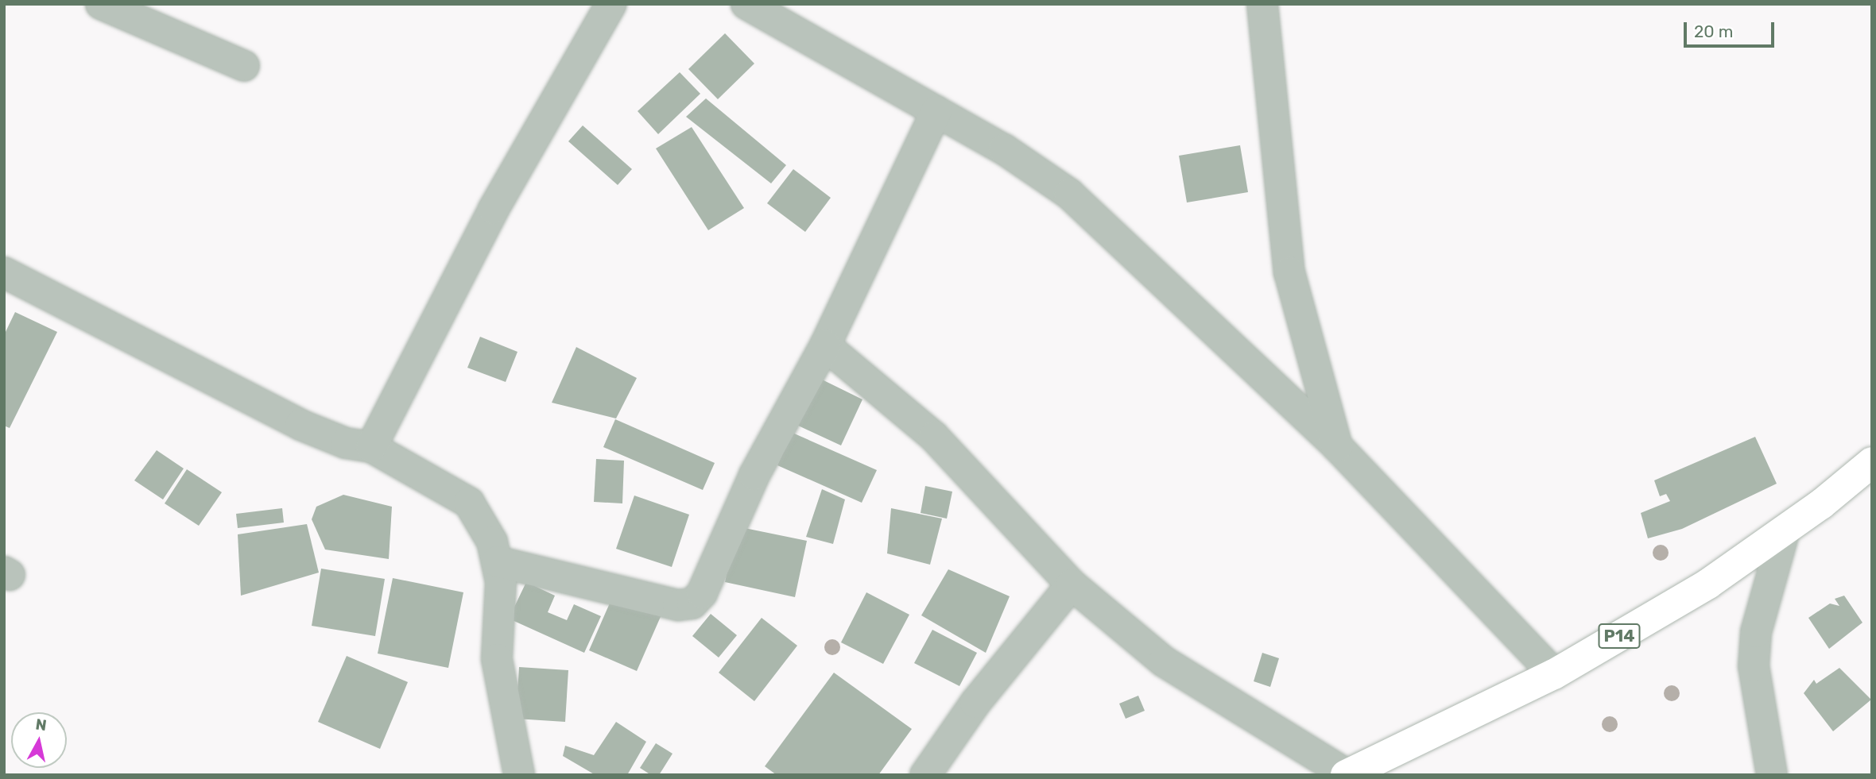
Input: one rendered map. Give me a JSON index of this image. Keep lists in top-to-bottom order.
{
  "streets": {
    "main road": ["P14"]
  },
  "scale_bar": "20 m",
  "north": "top"
}
